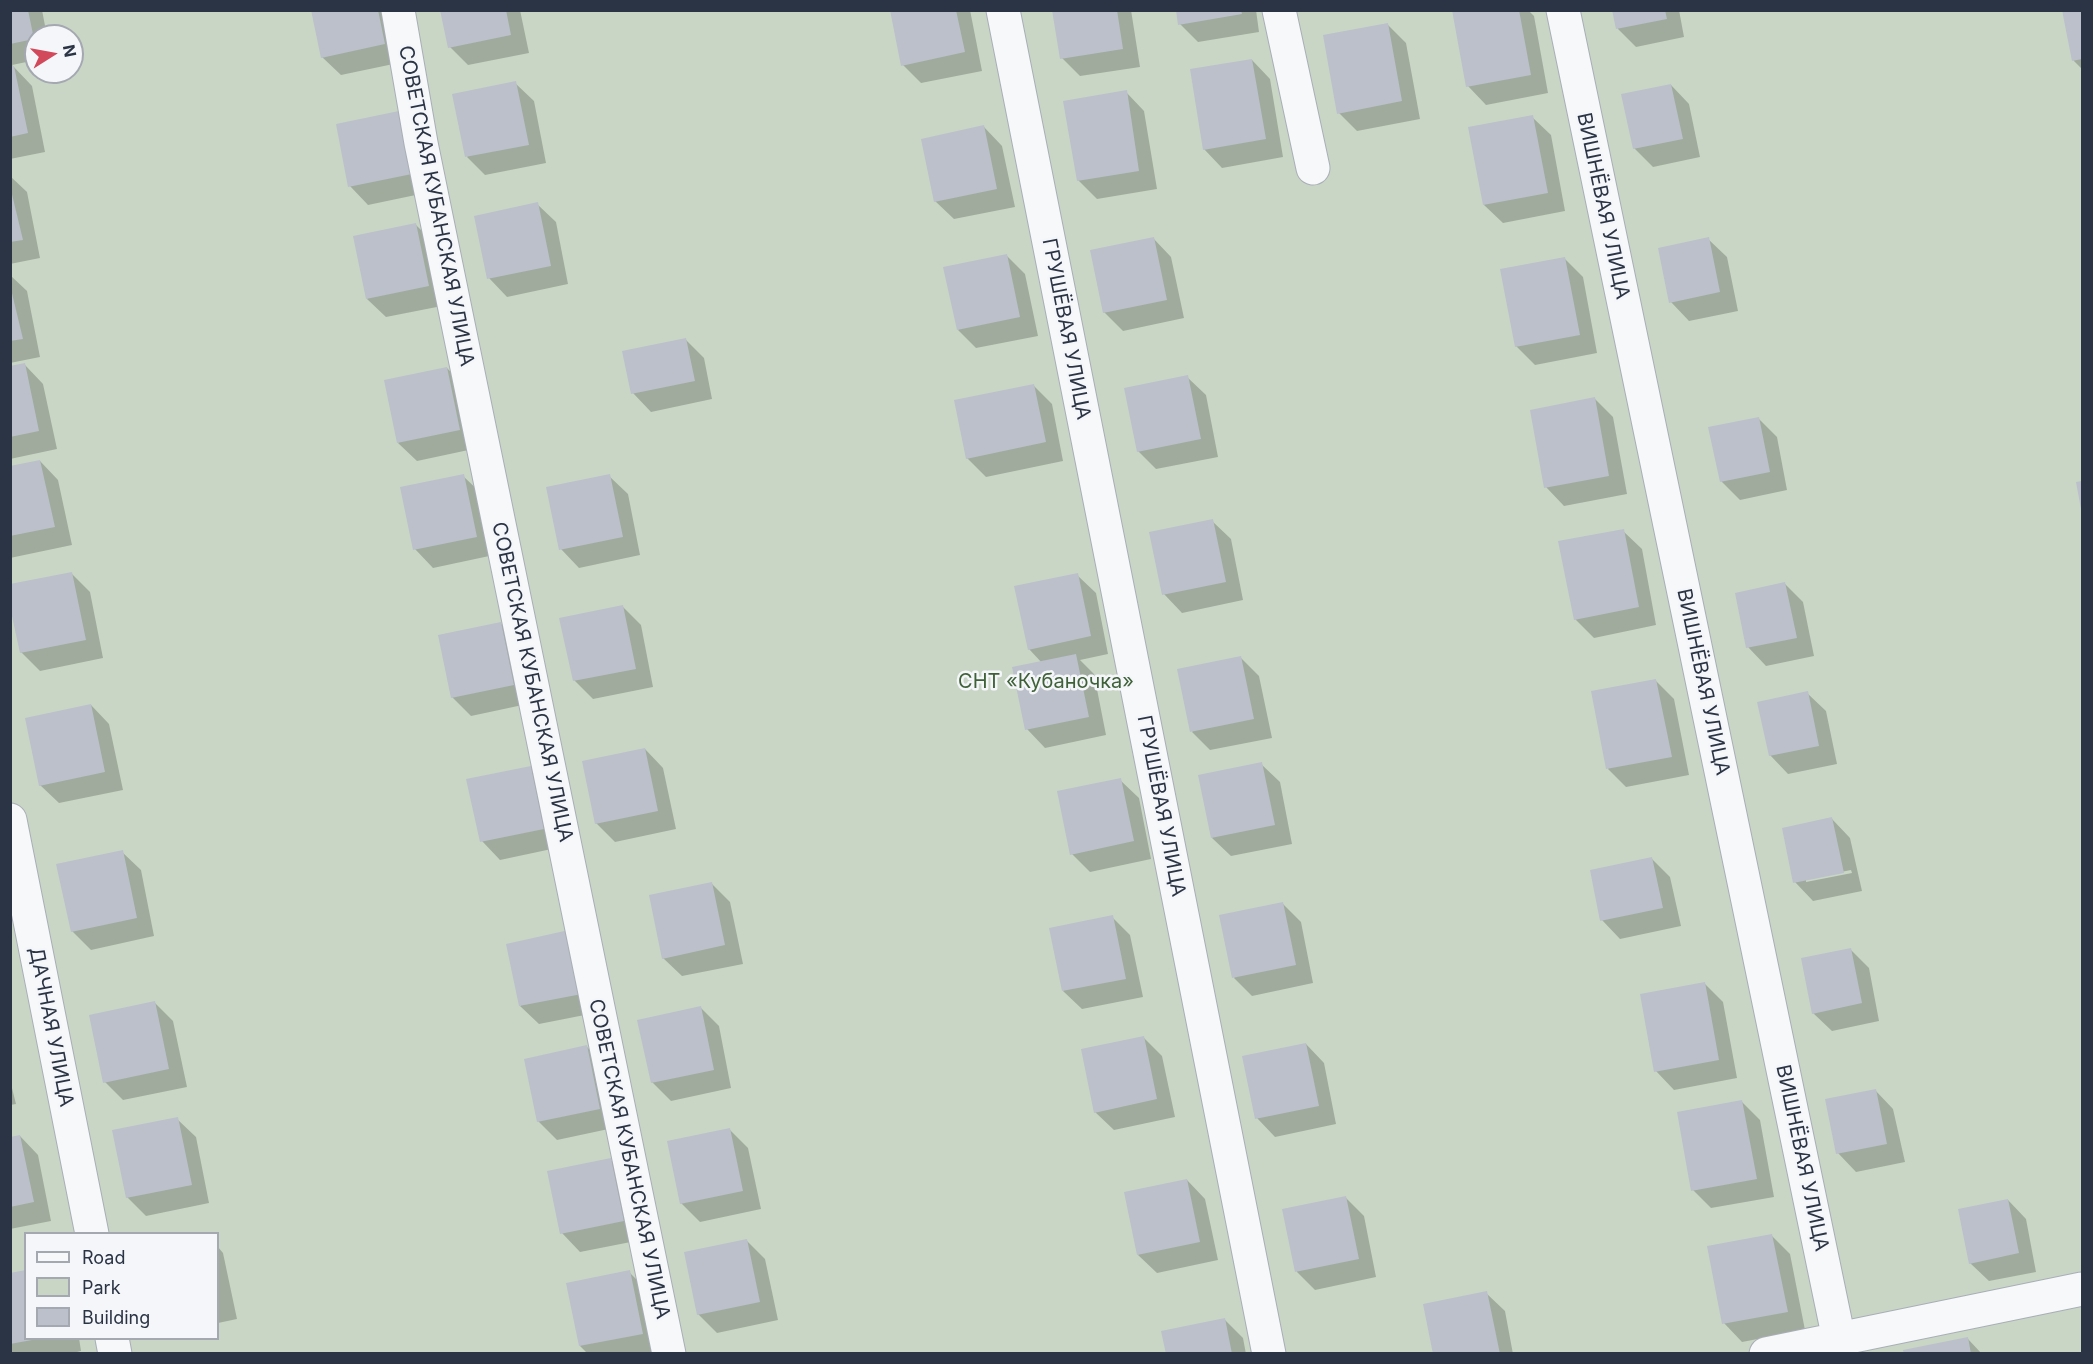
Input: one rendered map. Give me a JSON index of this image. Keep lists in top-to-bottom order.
{
  "streets": {
    "street": [
      "СОВЕТСКАЯ КУБАНСКАЯ УЛИЦА",
      "ВИШНЁВАЯ УЛИЦА",
      "ГРУШЁВАЯ УЛИЦА",
      "ДАЧНАЯ УЛИЦА"
    ]
  },
  "parks": ["СНТ «Кубаночка»"],
  "legend": ["Road", "Park", "Building"],
  "north": "right"
}
